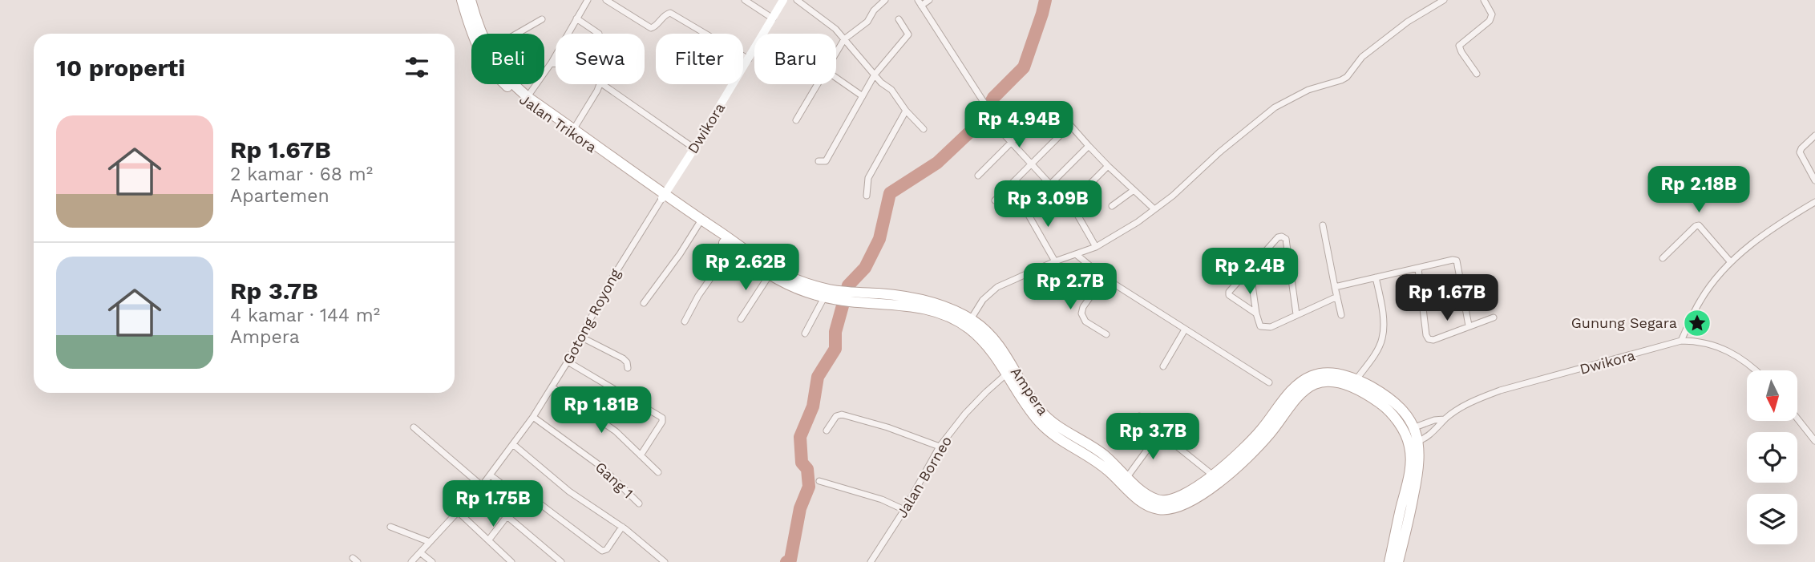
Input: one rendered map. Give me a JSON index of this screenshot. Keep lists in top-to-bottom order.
{
  "streets": {
    "main road": ["Jalan Trikora", "Ampera"],
    "street": [
      "Dwikora",
      "Gotong Royong",
      "Jalan Borneo",
      "Gang 1"
    ]
  },
  "crossings": [
    ["Jalan Trikora", "Dwikora"],
    ["Jalan Trikora", "Gotong Royong"],
    ["Jalan Trikora", "Ampera"],
    ["Dwikora", "Gotong Royong"],
    ["Dwikora", "Ampera"],
    ["Gotong Royong", "Ampera"],
    ["Gotong Royong", "Gang 1"],
    ["Ampera", "Jalan Borneo"]
  ],
  "places": {
    "place": ["Gunung Segara"]
  },
  "north": "bottom",
  "page": {
    "chip": [
      "Beli",
      "Sewa",
      "Filter",
      "Baru"
    ],
    "heading": "10 properti",
    "price": [
      "Rp 4.94B",
      "Rp 2.18B",
      "Rp 3.09B",
      "Rp 2.62B",
      "Rp 2.4B",
      "Rp 2.7B",
      "Rp 1.67B",
      "Rp 1.81B",
      "Rp 3.7B",
      "Rp 1.75B"
    ],
    "list": [
      {
        "name": "Rp 1.67B",
        "note": "2 kamar · 68 m² · Apartemen"
      },
      {
        "name": "Rp 3.7B",
        "note": "4 kamar · 144 m² · Ampera"
      }
    ]
  }
}
